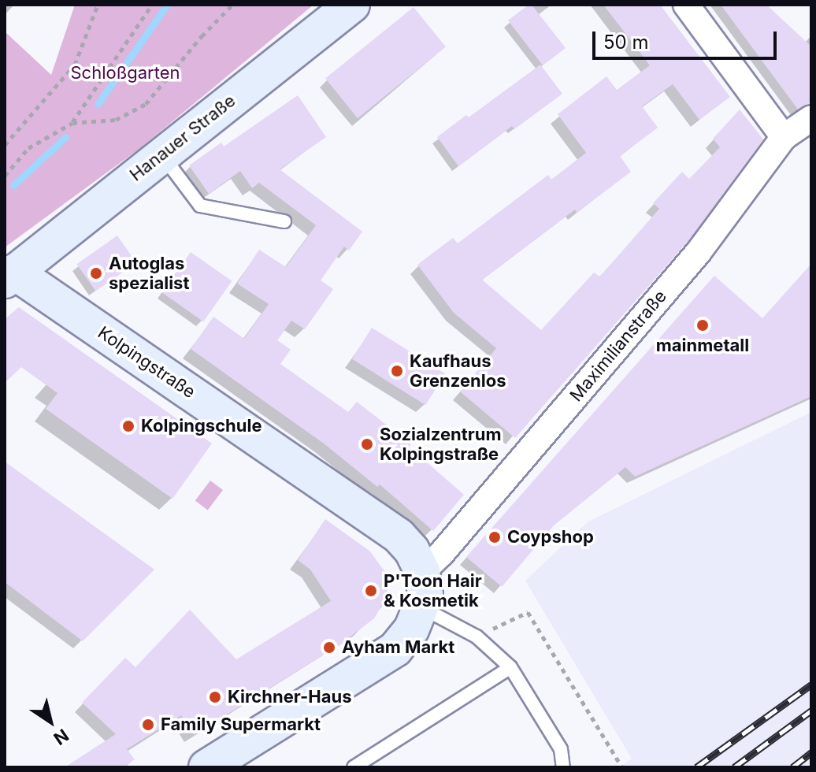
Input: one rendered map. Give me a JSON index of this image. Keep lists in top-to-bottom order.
{
  "streets": {
    "street": ["Hanauer Straße", "Maximilianstraße", "Kolpingstraße"]
  },
  "crossings": [
    ["Hanauer Straße", "Kolpingstraße"],
    ["Maximilianstraße", "Kolpingstraße"]
  ],
  "parks": ["Schloßgarten"],
  "places": [
    "Autoglas spezialist",
    "mainmetall",
    "Kaufhaus Grenzenlos",
    "Kolpingschule",
    "Sozialzentrum Kolpingstraße",
    "Coypshop",
    "P'Toon Hair & Kosmetik",
    "Ayham Markt",
    "Kirchner-Haus",
    "Family Supermarkt"
  ],
  "scale_bar": "50 m",
  "north": "bottom right"
}
